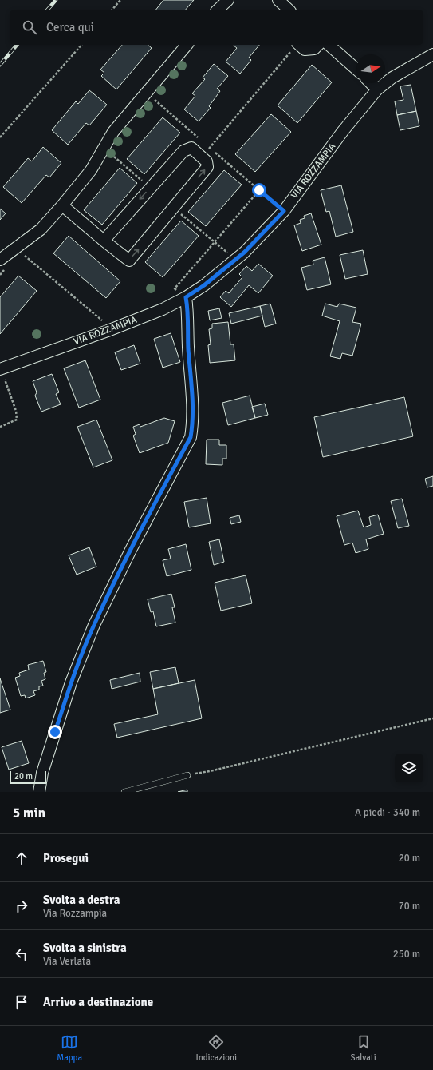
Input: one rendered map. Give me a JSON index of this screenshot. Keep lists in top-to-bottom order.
{
  "streets": {
    "street": ["VIA ROZZAMPIA"]
  },
  "scale_bar": "20 m",
  "north": "right",
  "page": {
    "search": "Cerca qui",
    "scale": "20 m",
    "heading": ["5 min", "A piedi · 340 m"],
    "list": [
      ["Prosegui", "20 m"],
      ["Svolta a destra", "Via Rozzampia", "70 m"],
      ["Svolta a sinistra", "Via Verlata", "250 m"],
      "Arrivo a destinazione"
    ],
    "nav": ["Mappa", "Indicazioni", "Salvati"]
  }
}
